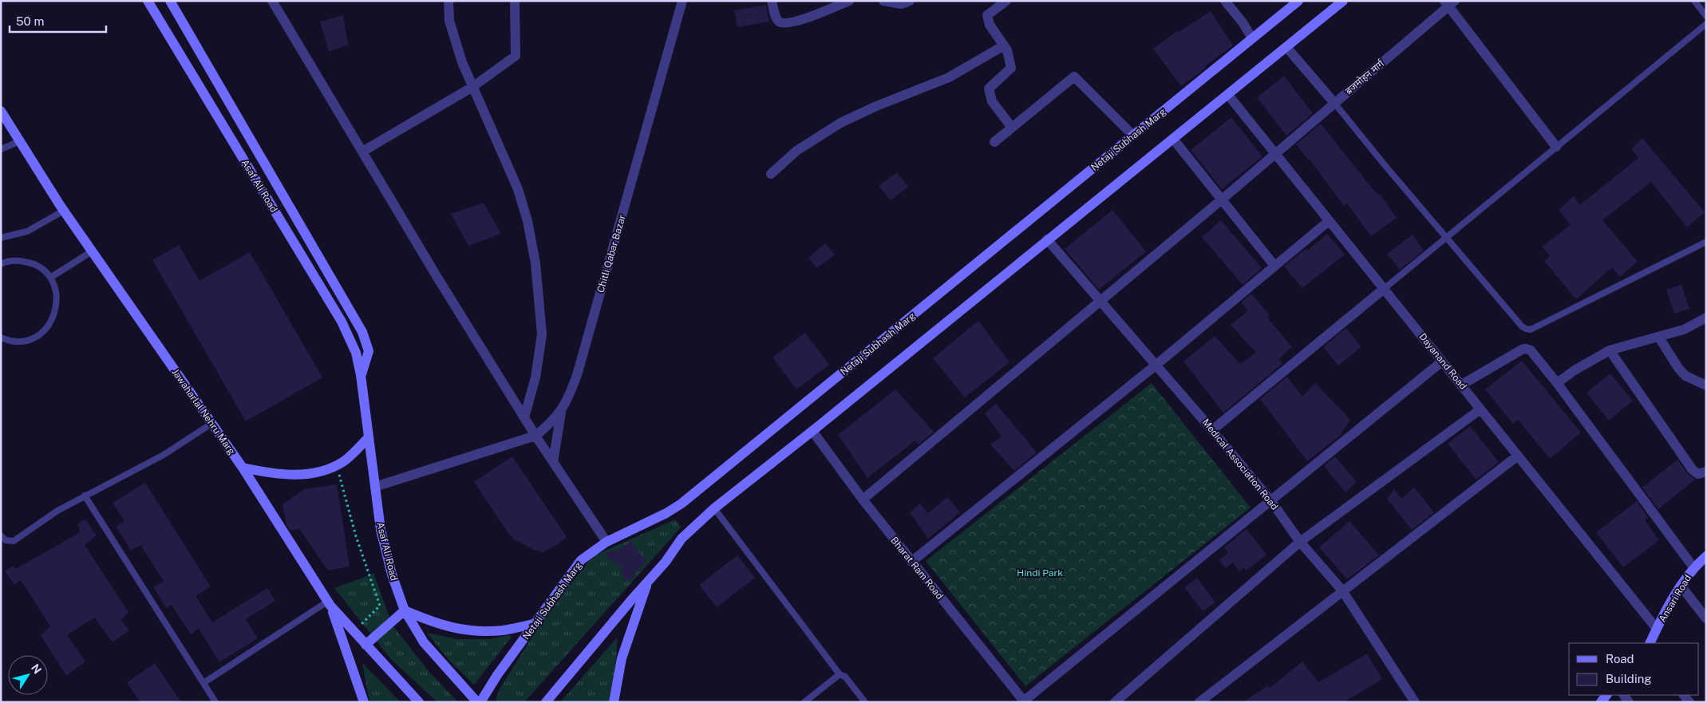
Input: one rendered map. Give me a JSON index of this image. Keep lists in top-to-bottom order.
{
  "streets": {
    "main road": [
      "Netaji Subhash Marg",
      "Asaf Ali Road",
      "Jawaharlal Nehru Marg",
      "Ansari Road"
    ],
    "street": [
      "ब्रजमोहन मार्ग",
      "Chitli Qabar Bazar",
      "Dayanand Road",
      "Medical Association Road",
      "Bharat Ram Road"
    ]
  },
  "crossings": [
    ["ब्रजमोहन मार्ग", "Dayanand Road"],
    ["ब्रजमोहन मार्ग", "Medical Association Road"],
    ["ब्रजमोहन मार्ग", "Bharat Ram Road"],
    ["Asaf Ali Road", "Chitli Qabar Bazar"],
    ["Dayanand Road", "Ansari Road"]
  ],
  "parks": ["Hindi Park"],
  "legend": ["Road", "Building"],
  "scale_bar": "50 m",
  "north": "top right"
}
